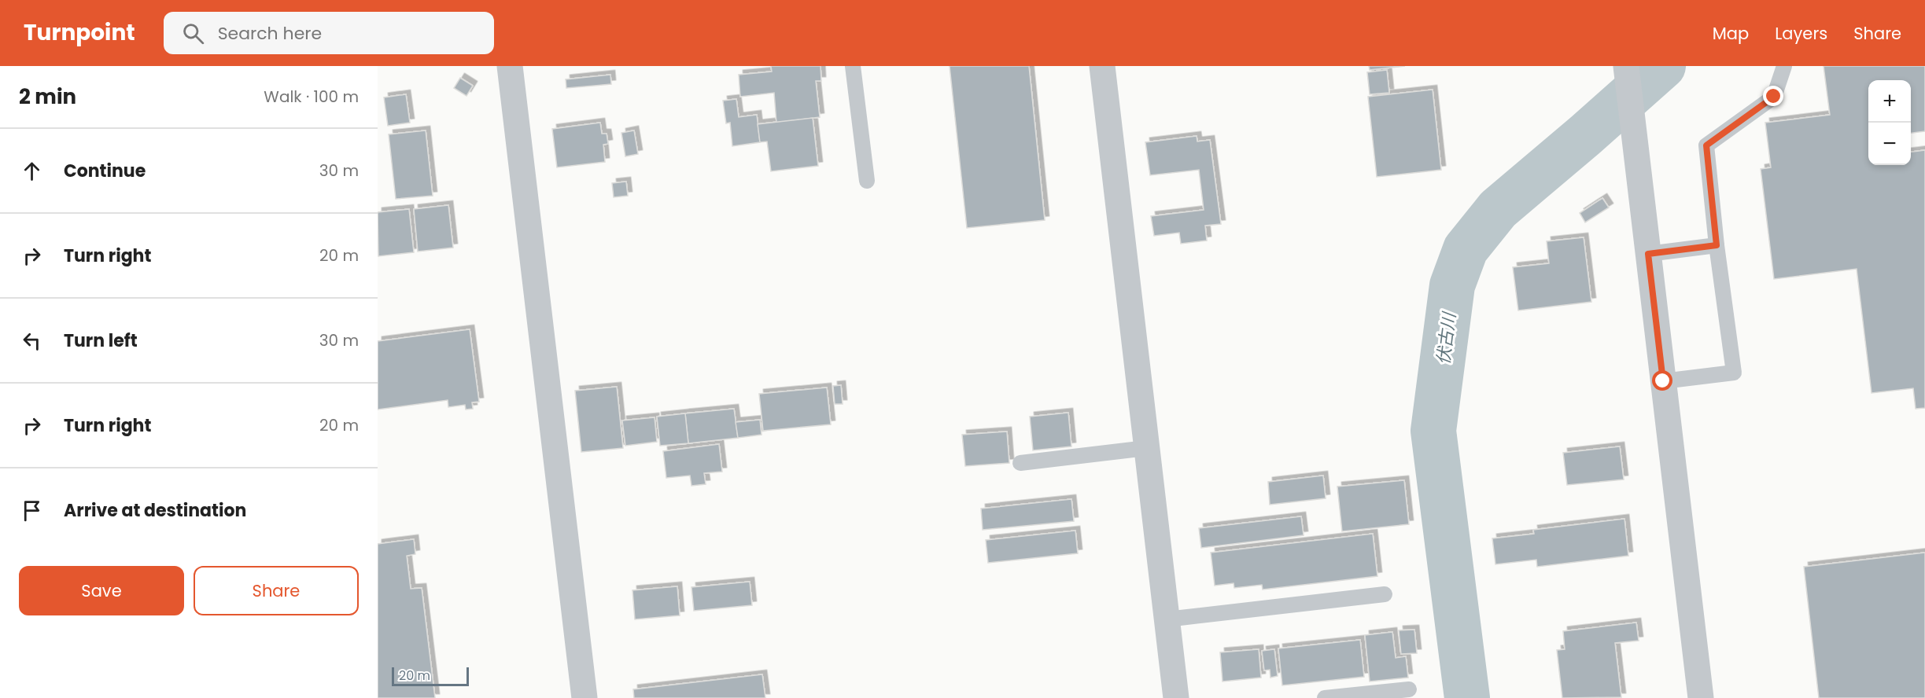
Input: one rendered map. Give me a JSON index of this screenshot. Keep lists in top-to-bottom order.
{
  "water": ["伏古川"],
  "scale_bar": "20 m",
  "page": {
    "header": "Turnpoint",
    "search": "Search here",
    "nav": ["Map", "Layers", "Share"],
    "heading": ["2 min", "Walk · 100 m"],
    "map_buttons": ["+", "−"],
    "list": [
      ["Continue", "30 m"],
      ["Turn right", "20 m"],
      ["Turn left", "30 m"],
      ["Turn right", "20 m"],
      "Arrive at destination"
    ],
    "buttons": ["Save", "Share"],
    "scale": "20 m"
  }
}
